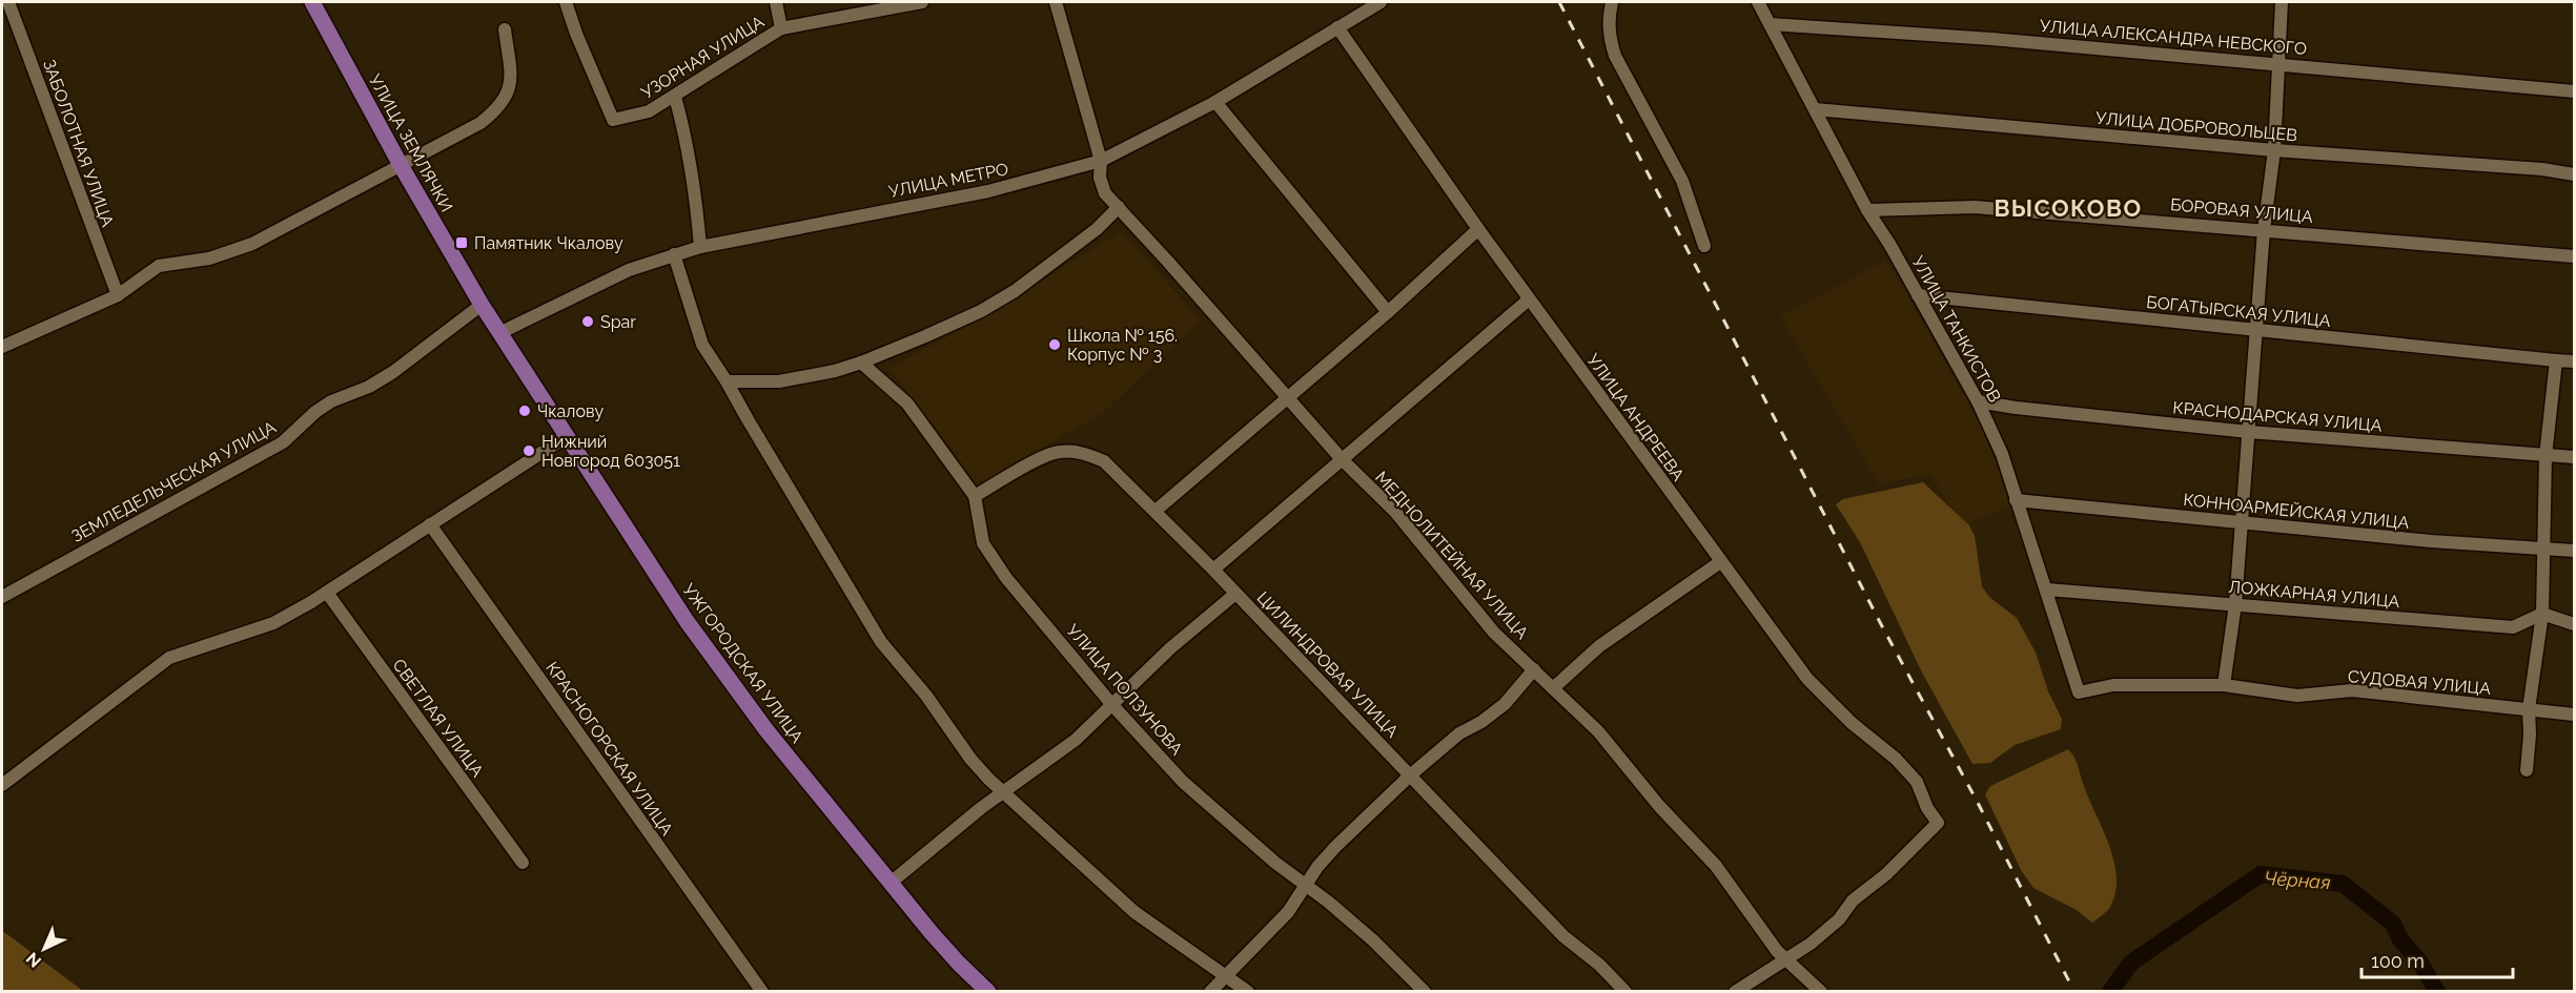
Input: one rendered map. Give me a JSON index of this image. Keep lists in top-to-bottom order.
{
  "streets": {
    "main road": ["УЛИЦА ЗЕМЛЯЧКИ", "УЖГОРОДСКАЯ УЛИЦА"],
    "street": [
      "УЛИЦА АЛЕКСАНДРА НЕВСКОГО",
      "УЗОРНАЯ УЛИЦА",
      "УЛИЦА ДОБРОВОЛЬЦЕВ",
      "ЗАБОЛОТНАЯ УЛИЦА",
      "УЛИЦА МЕТРО",
      "БОРОВАЯ УЛИЦА",
      "БОГАТЫРСКАЯ УЛИЦА",
      "УЛИЦА ТАНКИСТОВ",
      "КРАСНОДАРСКАЯ УЛИЦА",
      "УЛИЦА АНДРЕЕВА",
      "ЗЕМЛЕДЕЛЬЧЕСКАЯ УЛИЦА",
      "КОННОАРМЕЙСКАЯ УЛИЦА",
      "МЕДНОЛИТЕЙНАЯ УЛИЦА",
      "ЛОЖКАРНАЯ УЛИЦА",
      "ЦИЛИНДРОВАЯ УЛИЦА",
      "СУДОВАЯ УЛИЦА",
      "УЛИЦА ПОЛЗУНОВА",
      "СВЕТЛАЯ УЛИЦА",
      "КРАСНОГОРСКАЯ УЛИЦА"
    ]
  },
  "crossings": [
    ["УЛИЦА АЛЕКСАНДРА НЕВСКОГО", "УЛИЦА ТАНКИСТОВ"],
    ["УЛИЦА ДОБРОВОЛЬЦЕВ", "УЛИЦА ТАНКИСТОВ"],
    ["УЛИЦА ЗЕМЛЯЧКИ", "УЛИЦА МЕТРО"],
    ["УЛИЦА ЗЕМЛЯЧКИ", "ЗЕМЛЕДЕЛЬЧЕСКАЯ УЛИЦА"],
    ["УЛИЦА ЗЕМЛЯЧКИ", "УЖГОРОДСКАЯ УЛИЦА"],
    ["УЛИЦА МЕТРО", "УЛИЦА АНДРЕЕВА"],
    ["УЛИЦА МЕТРО", "МЕДНОЛИТЕЙНАЯ УЛИЦА"],
    ["УЛИЦА МЕТРО", "УЖГОРОДСКАЯ УЛИЦА"],
    ["БОРОВАЯ УЛИЦА", "УЛИЦА ТАНКИСТОВ"],
    ["БОГАТЫРСКАЯ УЛИЦА", "УЛИЦА ТАНКИСТОВ"],
    ["УЛИЦА ТАНКИСТОВ", "КРАСНОДАРСКАЯ УЛИЦА"],
    ["УЛИЦА ТАНКИСТОВ", "КОННОАРМЕЙСКАЯ УЛИЦА"],
    ["УЛИЦА ТАНКИСТОВ", "ЛОЖКАРНАЯ УЛИЦА"],
    ["УЛИЦА ТАНКИСТОВ", "СУДОВАЯ УЛИЦА"],
    ["УЛИЦА АНДРЕЕВА", "МЕДНОЛИТЕЙНАЯ УЛИЦА"],
    ["ЦИЛИНДРОВАЯ УЛИЦА", "УЛИЦА ПОЛЗУНОВА"]
  ],
  "districts": ["ВЫСОКОВО"],
  "water": ["Чёрная"],
  "places": {
    "transit": ["Памятник Чкалову"],
    "other": [
      "Spar",
      "Школа № 156. Корпус № 3",
      "Чкалову",
      "Нижний Новгород 603051"
    ]
  },
  "scale_bar": "100 m",
  "north": "bottom left"
}
